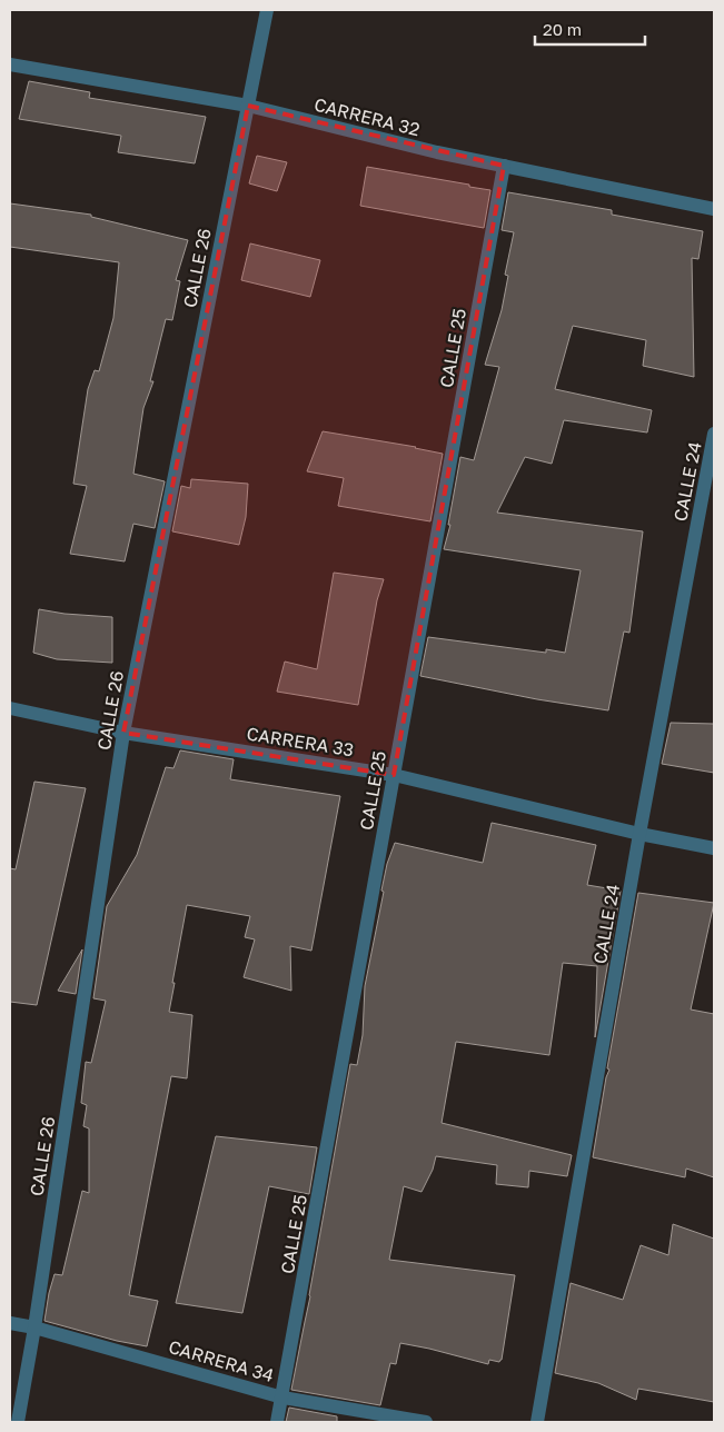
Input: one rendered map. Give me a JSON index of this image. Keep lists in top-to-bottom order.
{
  "streets": {
    "street": [
      "CARRERA 32",
      "CALLE 26",
      "CALLE 25",
      "CALLE 24",
      "CARRERA 33",
      "CARRERA 34"
    ]
  },
  "crossings": [
    ["CARRERA 32", "CALLE 26"],
    ["CARRERA 32", "CALLE 25"],
    ["CALLE 26", "CARRERA 33"],
    ["CALLE 26", "CARRERA 34"],
    ["CALLE 25", "CARRERA 33"],
    ["CALLE 25", "CARRERA 34"],
    ["CALLE 24", "CARRERA 33"]
  ],
  "scale_bar": "20 m"
}
